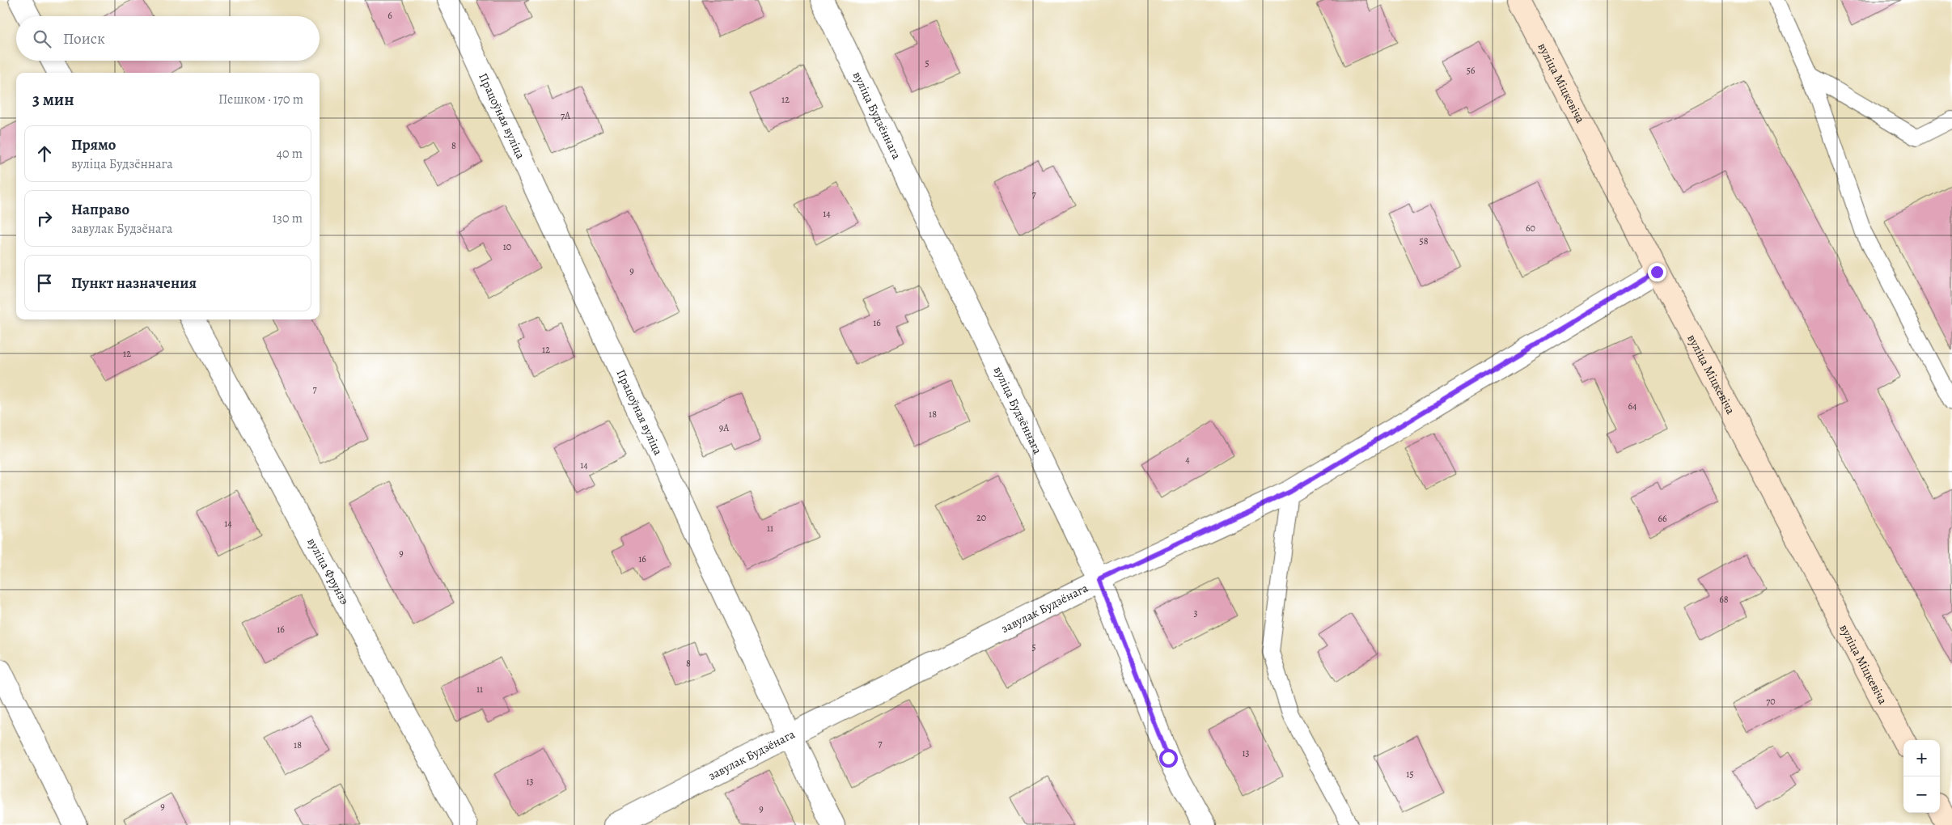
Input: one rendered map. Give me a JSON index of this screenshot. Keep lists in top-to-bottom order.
{
  "streets": {
    "street": [
      "вуліца Міцкевіча",
      "вуліца Будзённага",
      "Працоўная вуліца",
      "вуліца Фрунзэ",
      "завулак Будзёнага"
    ]
  },
  "crossings": [
    ["вуліца Міцкевіча", "завулак Будзёнага"],
    ["вуліца Будзённага", "завулак Будзёнага"],
    ["Працоўная вуліца", "завулак Будзёнага"]
  ],
  "house_numbers": [
    "6",
    "5",
    "56",
    "12",
    "7А",
    "8",
    "7",
    "14",
    "60",
    "58",
    "10",
    "9",
    "16",
    "12",
    "12",
    "7",
    "64",
    "18",
    "9А",
    "4",
    "14",
    "20",
    "66",
    "14",
    "11",
    "9",
    "16",
    "68",
    "3",
    "16",
    "5",
    "8",
    "11",
    "70",
    "7",
    "18",
    "13",
    "15",
    "13",
    "9",
    "9"
  ],
  "page": {
    "search": "Поиск",
    "heading": ["3 мин", "Пешком · 170 m"],
    "list": [
      ["Прямо", "вуліца Будзённага", "40 m"],
      ["Направо", "завулак Будзёнага", "130 m"],
      "Пункт назначения"
    ],
    "map_buttons": ["+", "−"]
  }
}
